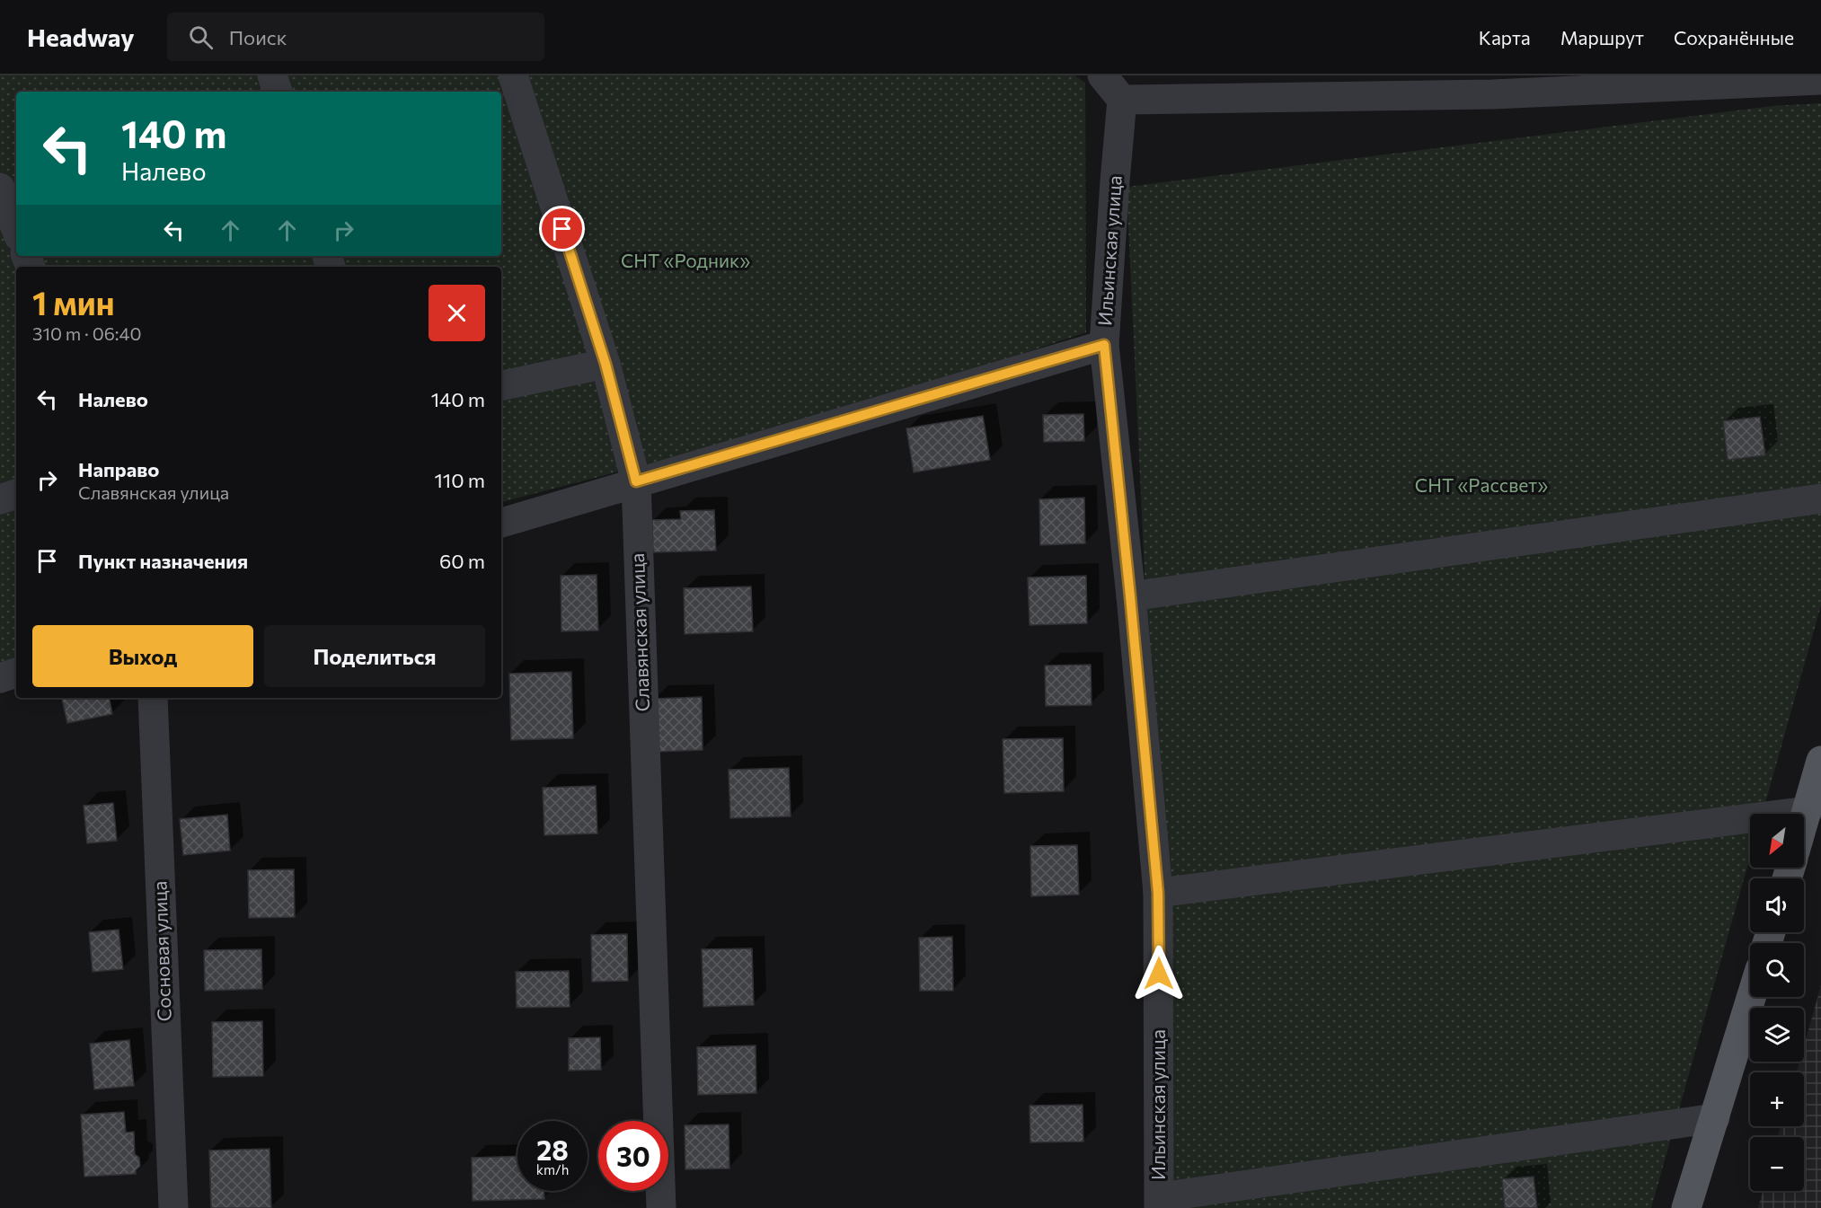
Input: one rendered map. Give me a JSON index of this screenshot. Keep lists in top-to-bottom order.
{
  "streets": {
    "street": ["Ильинская улица", "Славянская улица", "Сосновая улица"]
  },
  "parks": ["СНТ «Родник»", "СНТ «Рассвет»"],
  "north": "bottom left",
  "page": {
    "header": "Headway",
    "search": "Поиск",
    "nav": ["Карта", "Маршрут", "Сохранённые"],
    "turn": ["140 m", "Налево"],
    "heading": ["1 мин", "310 m · 06:40"],
    "list": [
      {
        "name": "Налево",
        "value": "140 m"
      },
      {
        "name": "Направо",
        "note": "Славянская улица",
        "value": "110 m"
      },
      {
        "name": "Пункт назначения",
        "value": "60 m"
      }
    ],
    "buttons": ["Выход", "Поделиться"],
    "map_buttons": ["+", "−"],
    "speed": "28 km/h",
    "limit": "30"
  }
}
